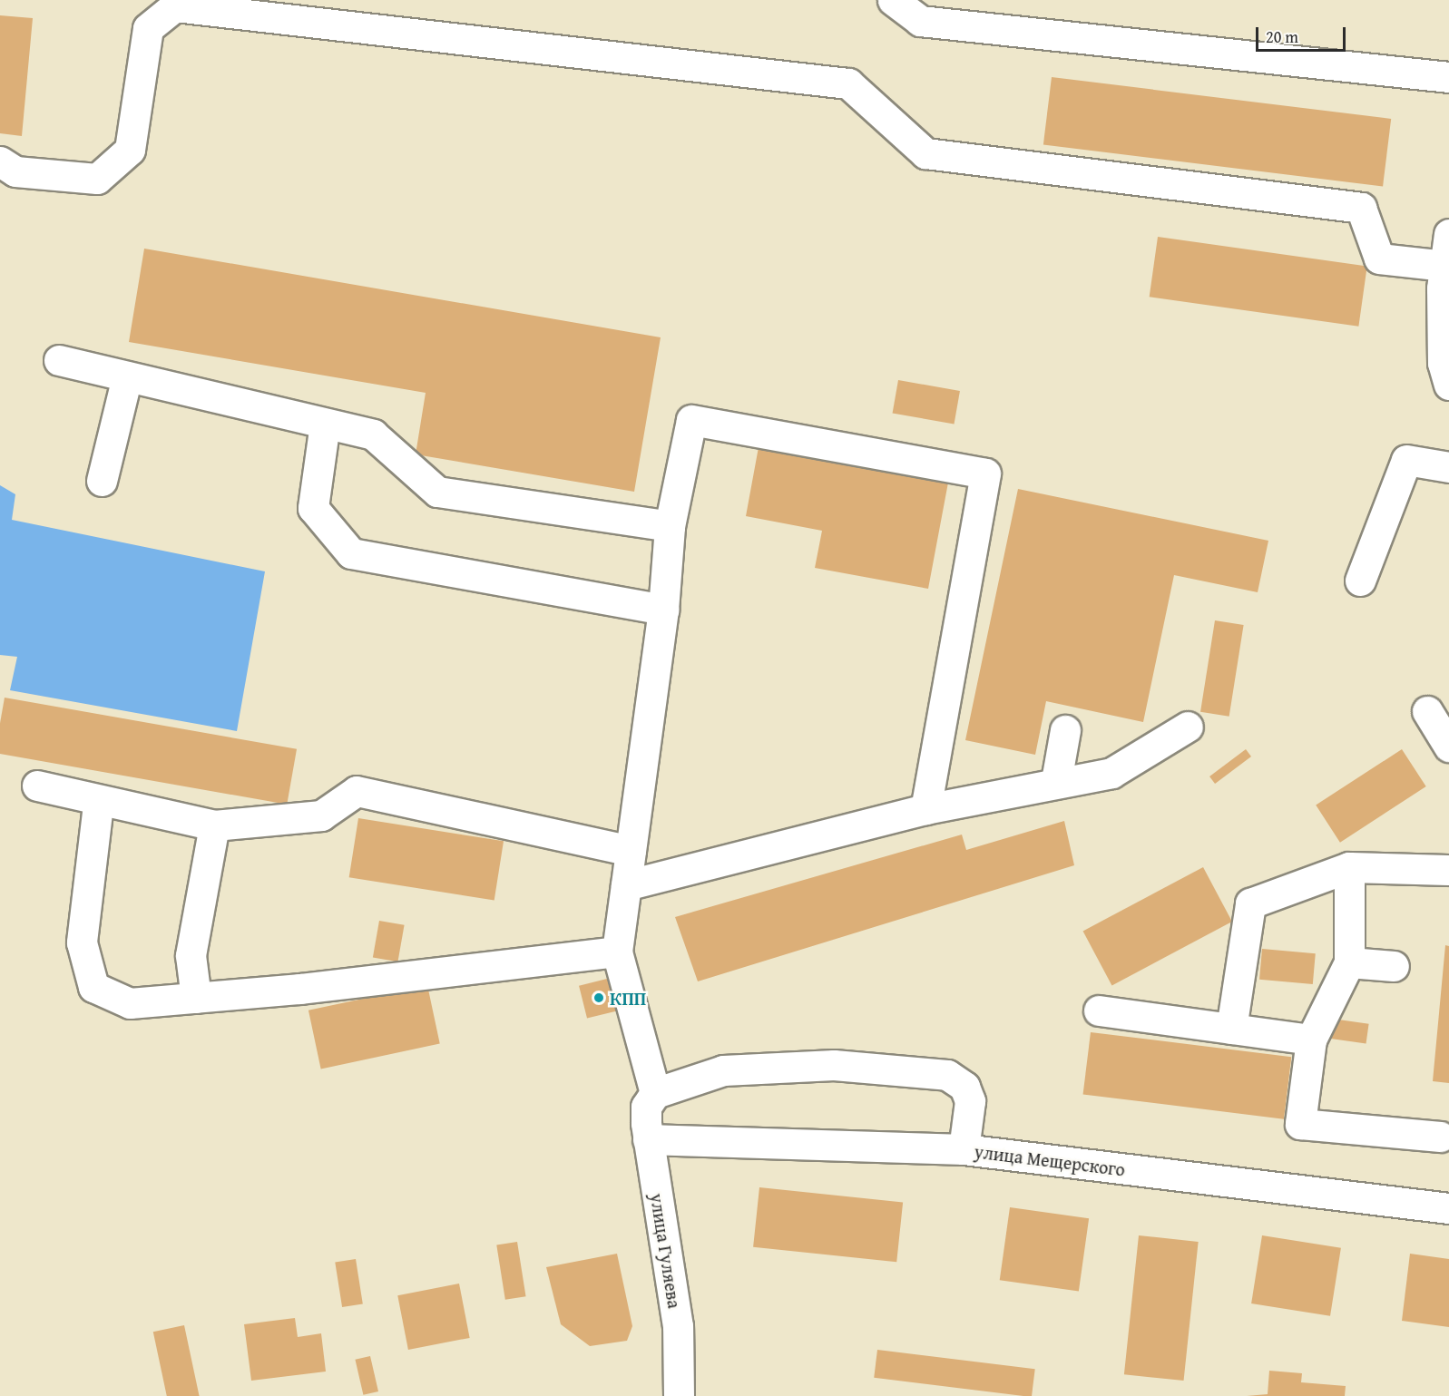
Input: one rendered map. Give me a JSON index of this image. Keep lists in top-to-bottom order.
{
  "streets": {
    "street": ["улица Мещерского", "улица Гуляева"]
  },
  "crossings": [
    ["улица Мещерского", "улица Гуляева"]
  ],
  "places": ["КПП"],
  "scale_bar": "20 m"
}
